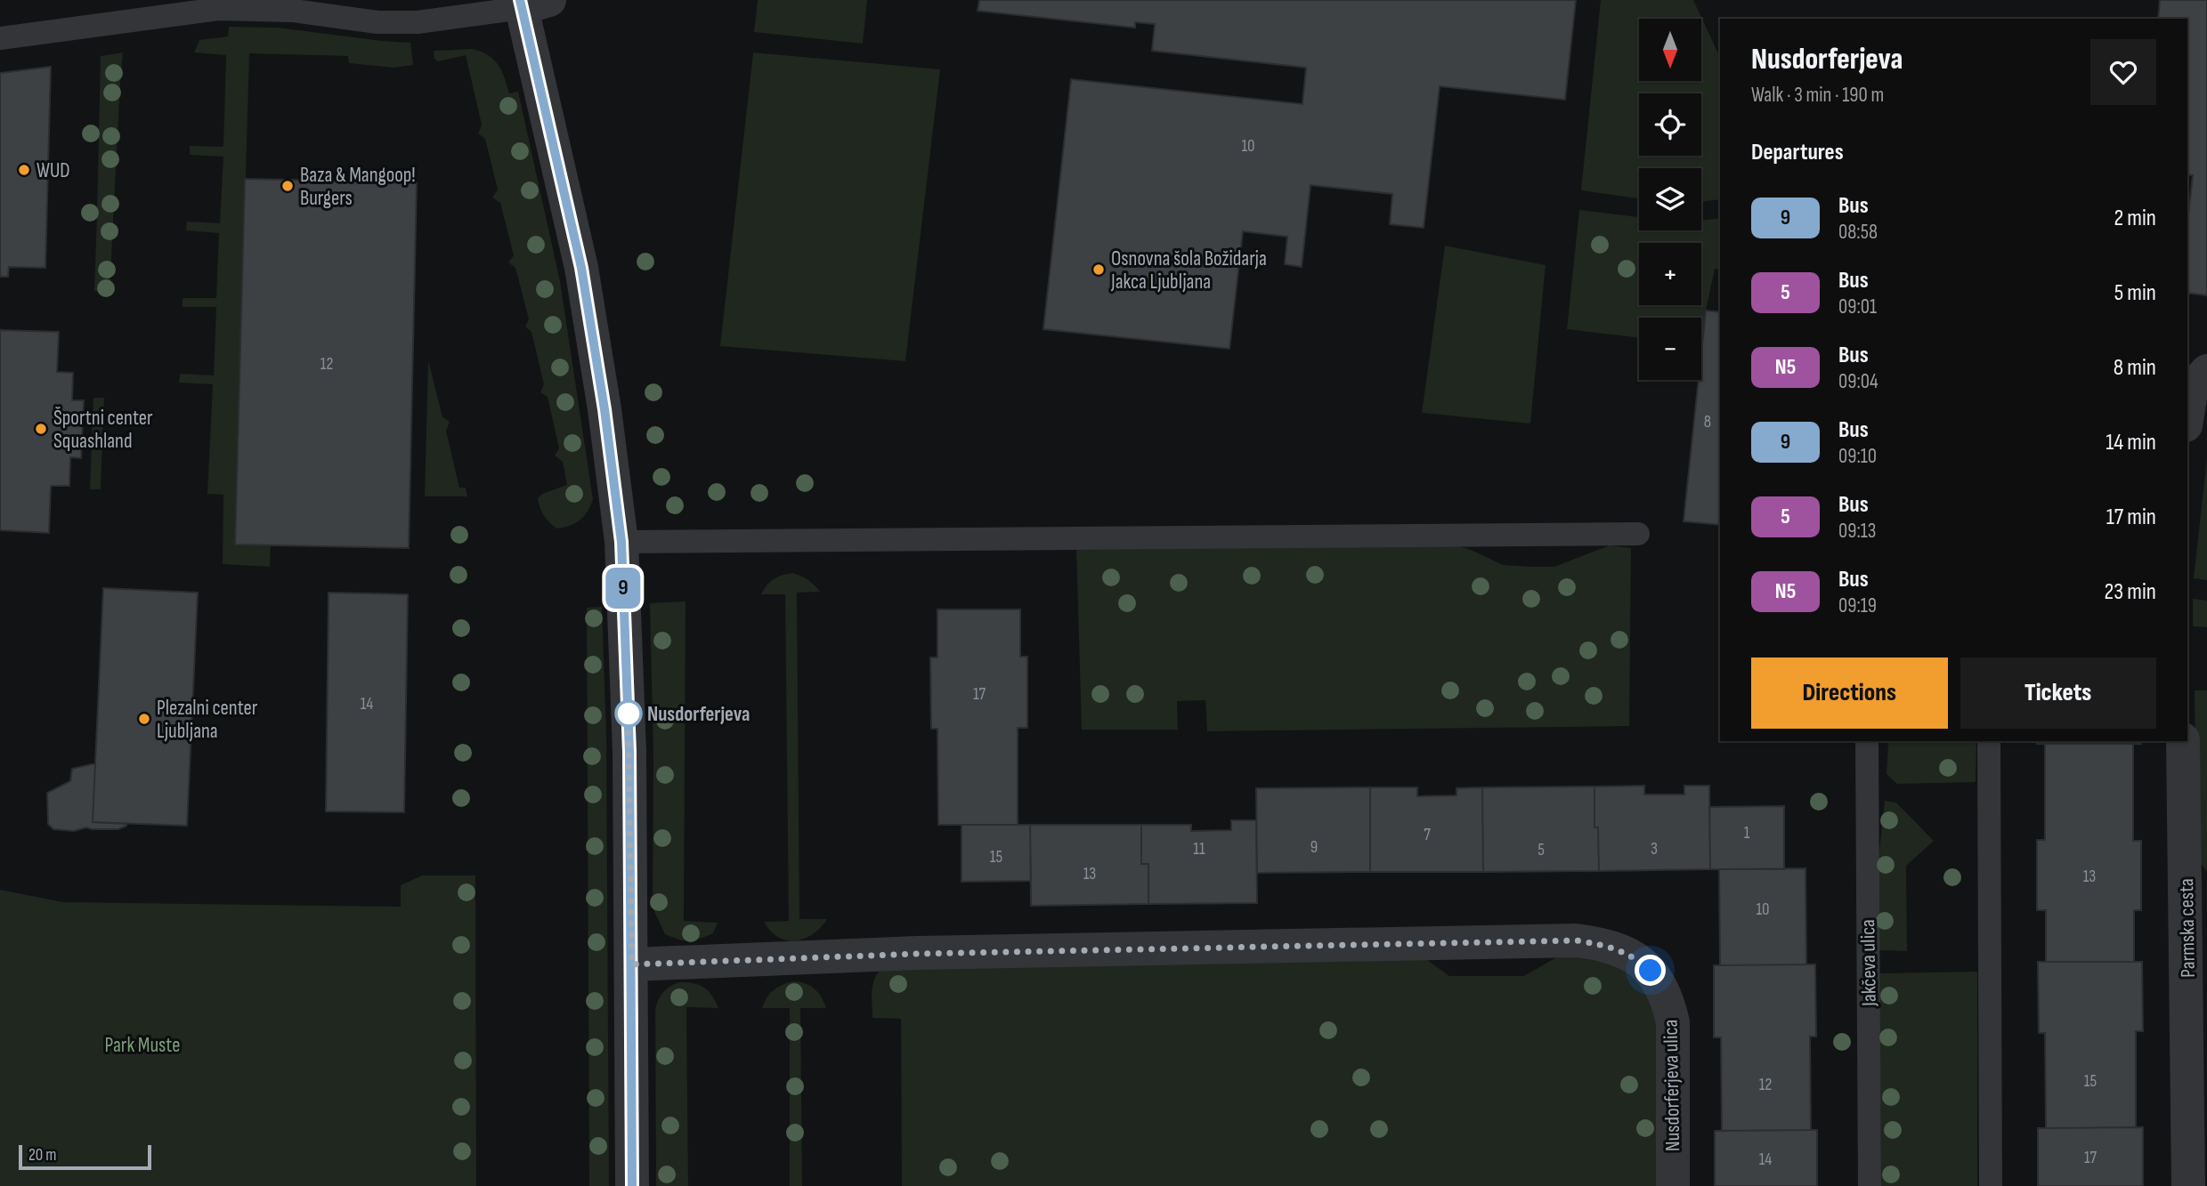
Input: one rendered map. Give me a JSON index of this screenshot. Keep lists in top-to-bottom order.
{
  "streets": {
    "street": ["Parmska cesta", "Nusdorferjeva ulica"],
    "lane": ["Jakčeva ulica"]
  },
  "parks": ["Park Muste"],
  "places": [
    "WUD",
    "Baza & Mangoop! Burgers",
    "Osnovna šola Božidarja Jakca Ljubljana",
    "Športni center Squashland",
    "Nusdorferjeva",
    "Plezalni center Ljubljana"
  ],
  "lines": ["bus line 9"],
  "house_numbers": [
    "10",
    "12",
    "8",
    "17",
    "14",
    "1",
    "7",
    "9",
    "11",
    "3",
    "5",
    "15",
    "13",
    "13",
    "10",
    "15",
    "12",
    "17",
    "14"
  ],
  "scale_bar": "20 m",
  "north": "bottom",
  "page": {
    "on_map": "9",
    "map_buttons": ["+", "−"],
    "heading": [
      ["Nusdorferjeva", "Walk · 3 min · 190 m"],
      "Departures"
    ],
    "list": [
      {
        "mark": "9",
        "name": "Bus",
        "note": "08:58",
        "value": "2 min"
      },
      {
        "mark": "5",
        "name": "Bus",
        "note": "09:01",
        "value": "5 min"
      },
      {
        "mark": "N5",
        "name": "Bus",
        "note": "09:04",
        "value": "8 min"
      },
      {
        "mark": "9",
        "name": "Bus",
        "note": "09:10",
        "value": "14 min"
      },
      {
        "mark": "5",
        "name": "Bus",
        "note": "09:13",
        "value": "17 min"
      },
      {
        "mark": "N5",
        "name": "Bus",
        "note": "09:19",
        "value": "23 min"
      }
    ],
    "buttons": ["Directions", "Tickets"],
    "scale": "20 m"
  }
}
